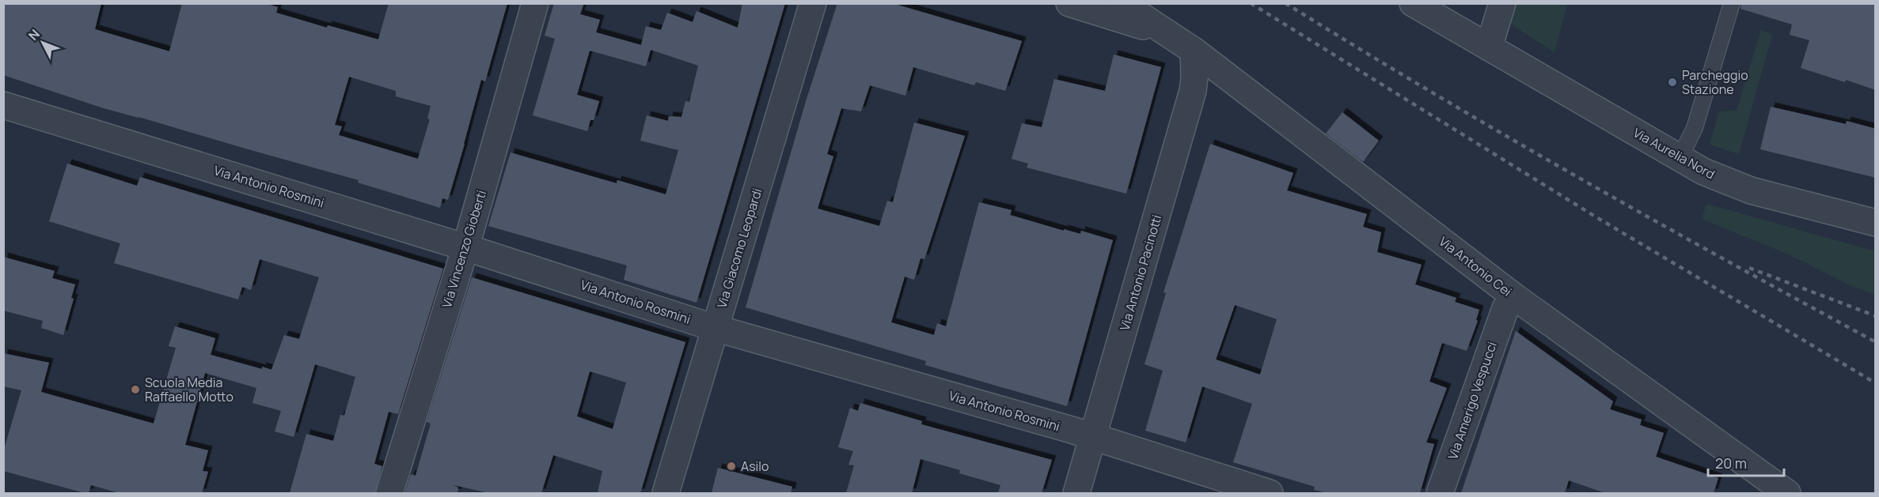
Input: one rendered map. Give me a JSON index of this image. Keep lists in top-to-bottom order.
{
  "streets": {
    "street": [
      "Via Aurelia Nord",
      "Via Antonio Rosmini",
      "Via Giacomo Leopardi",
      "Via Vincenzo Gioberti",
      "Via Antonio Cei",
      "Via Antonio Pacinotti",
      "Via Amerigo Vespucci"
    ]
  },
  "crossings": [
    ["Via Antonio Rosmini", "Via Giacomo Leopardi"],
    ["Via Antonio Rosmini", "Via Vincenzo Gioberti"],
    ["Via Antonio Rosmini", "Via Antonio Pacinotti"],
    ["Via Antonio Cei", "Via Antonio Pacinotti"]
  ],
  "places": ["Parcheggio Stazione", "Scuola Media Raffaello Motto", "Asilo"],
  "scale_bar": "20 m",
  "north": "top left"
}
